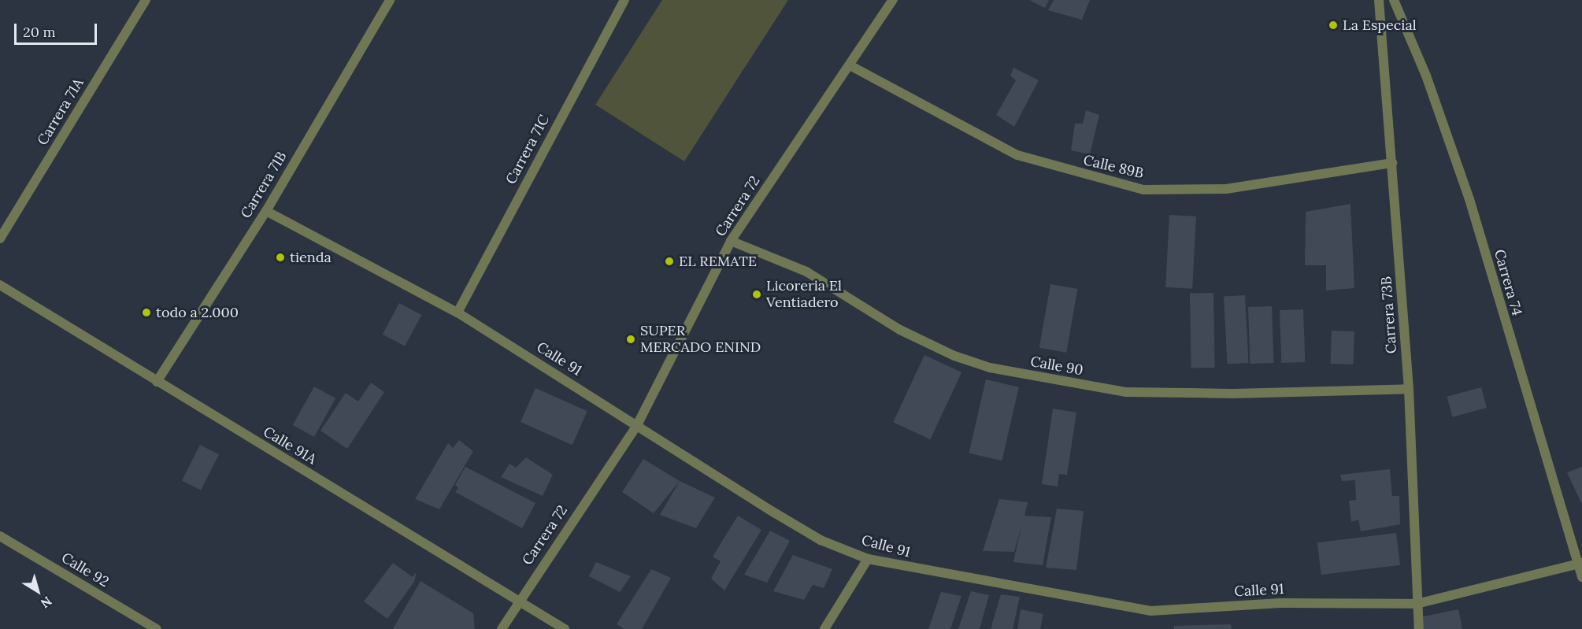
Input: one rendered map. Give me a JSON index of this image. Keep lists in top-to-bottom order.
{
  "streets": {
    "street": [
      "Carrera 71A",
      "Carrera 71C",
      "Calle 89B",
      "Carrera 71B",
      "Carrera 72",
      "Carrera 74",
      "Carrera 73B",
      "Calle 91",
      "Calle 90",
      "Calle 91A",
      "Calle 92"
    ]
  },
  "crossings": [
    ["Carrera 71C", "Calle 91"],
    ["Calle 89B", "Carrera 72"],
    ["Calle 89B", "Carrera 73B"],
    ["Carrera 71B", "Calle 91"],
    ["Carrera 71B", "Calle 91A"],
    ["Carrera 72", "Calle 91"],
    ["Carrera 72", "Calle 90"],
    ["Carrera 72", "Calle 91A"],
    ["Carrera 74", "Calle 91"],
    ["Carrera 73B", "Calle 91"],
    ["Carrera 73B", "Calle 90"]
  ],
  "places": [
    "La Especial",
    "tienda",
    "EL REMATE",
    "Licoreria El Ventiadero",
    "todo a 2.000",
    "SUPER MERCADO ENIND"
  ],
  "scale_bar": "20 m",
  "north": "bottom right"
}
